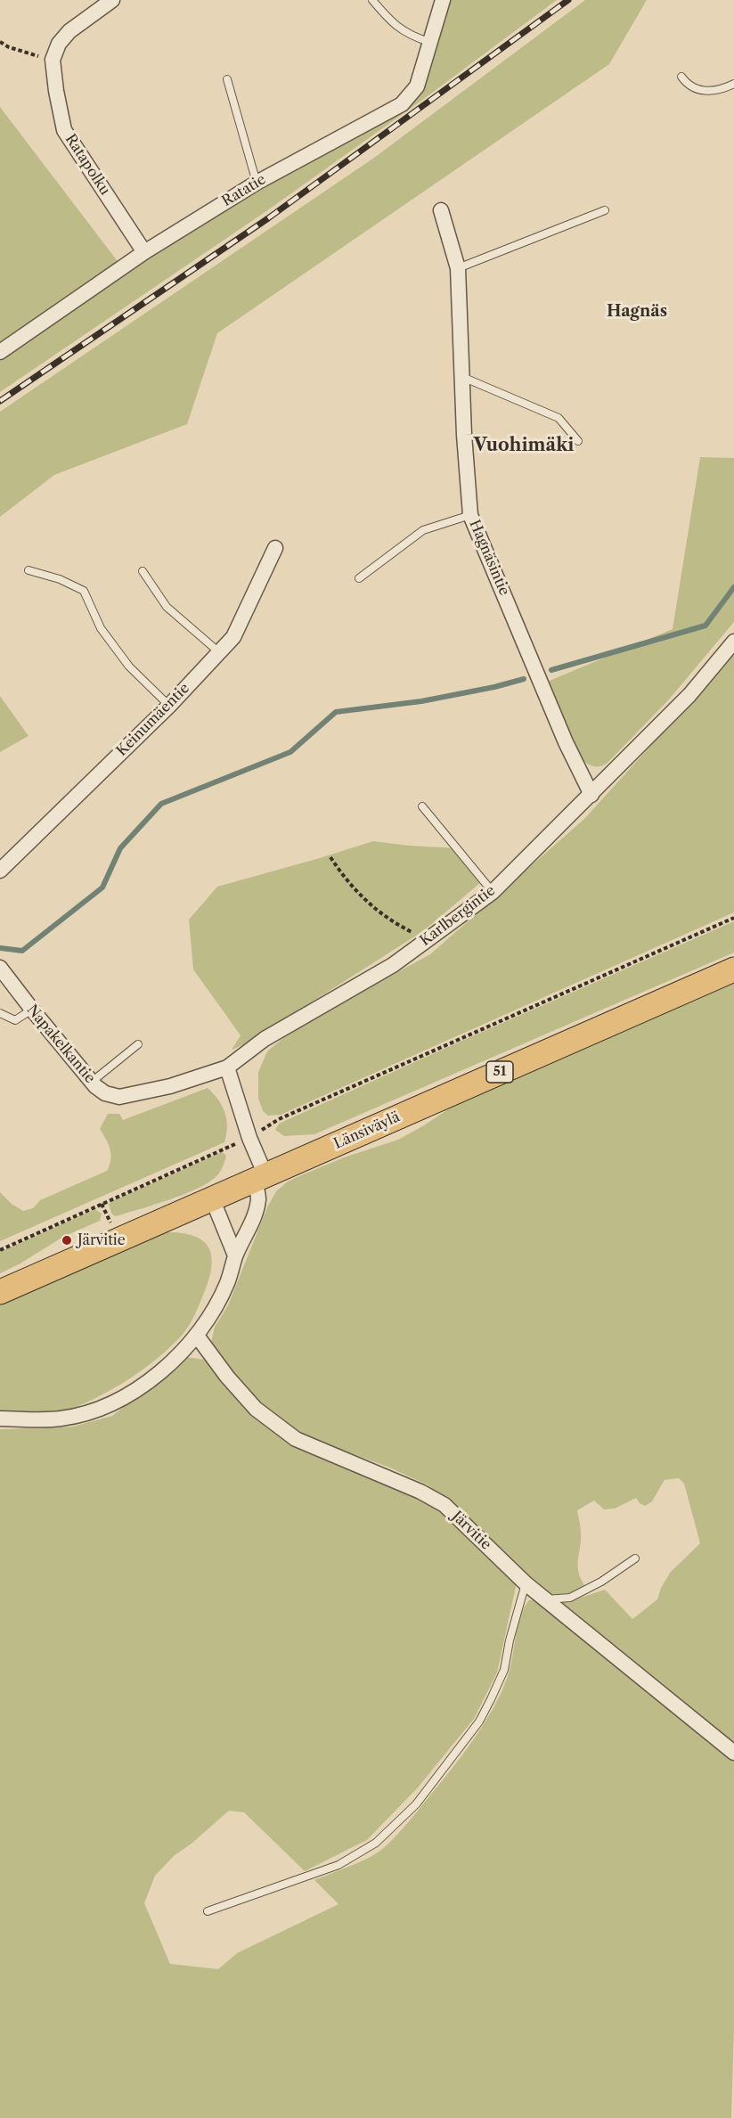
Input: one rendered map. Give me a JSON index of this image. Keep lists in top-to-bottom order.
{
  "streets": {
    "main road": ["51", "Länsiväylä"],
    "street": [
      "Ratapolku",
      "Ratatie",
      "Hagnäsintie",
      "Keinumäentie",
      "Karlbergintie",
      "Napakelkantie",
      "Järvitie"
    ]
  },
  "crossings": [
    ["Ratapolku", "Ratatie"],
    ["Hagnäsintie", "Karlbergintie"],
    ["Karlbergintie", "Napakelkantie"]
  ],
  "districts": ["Hagnäs", "Vuohimäki"],
  "places": ["Järvitie"]
}
